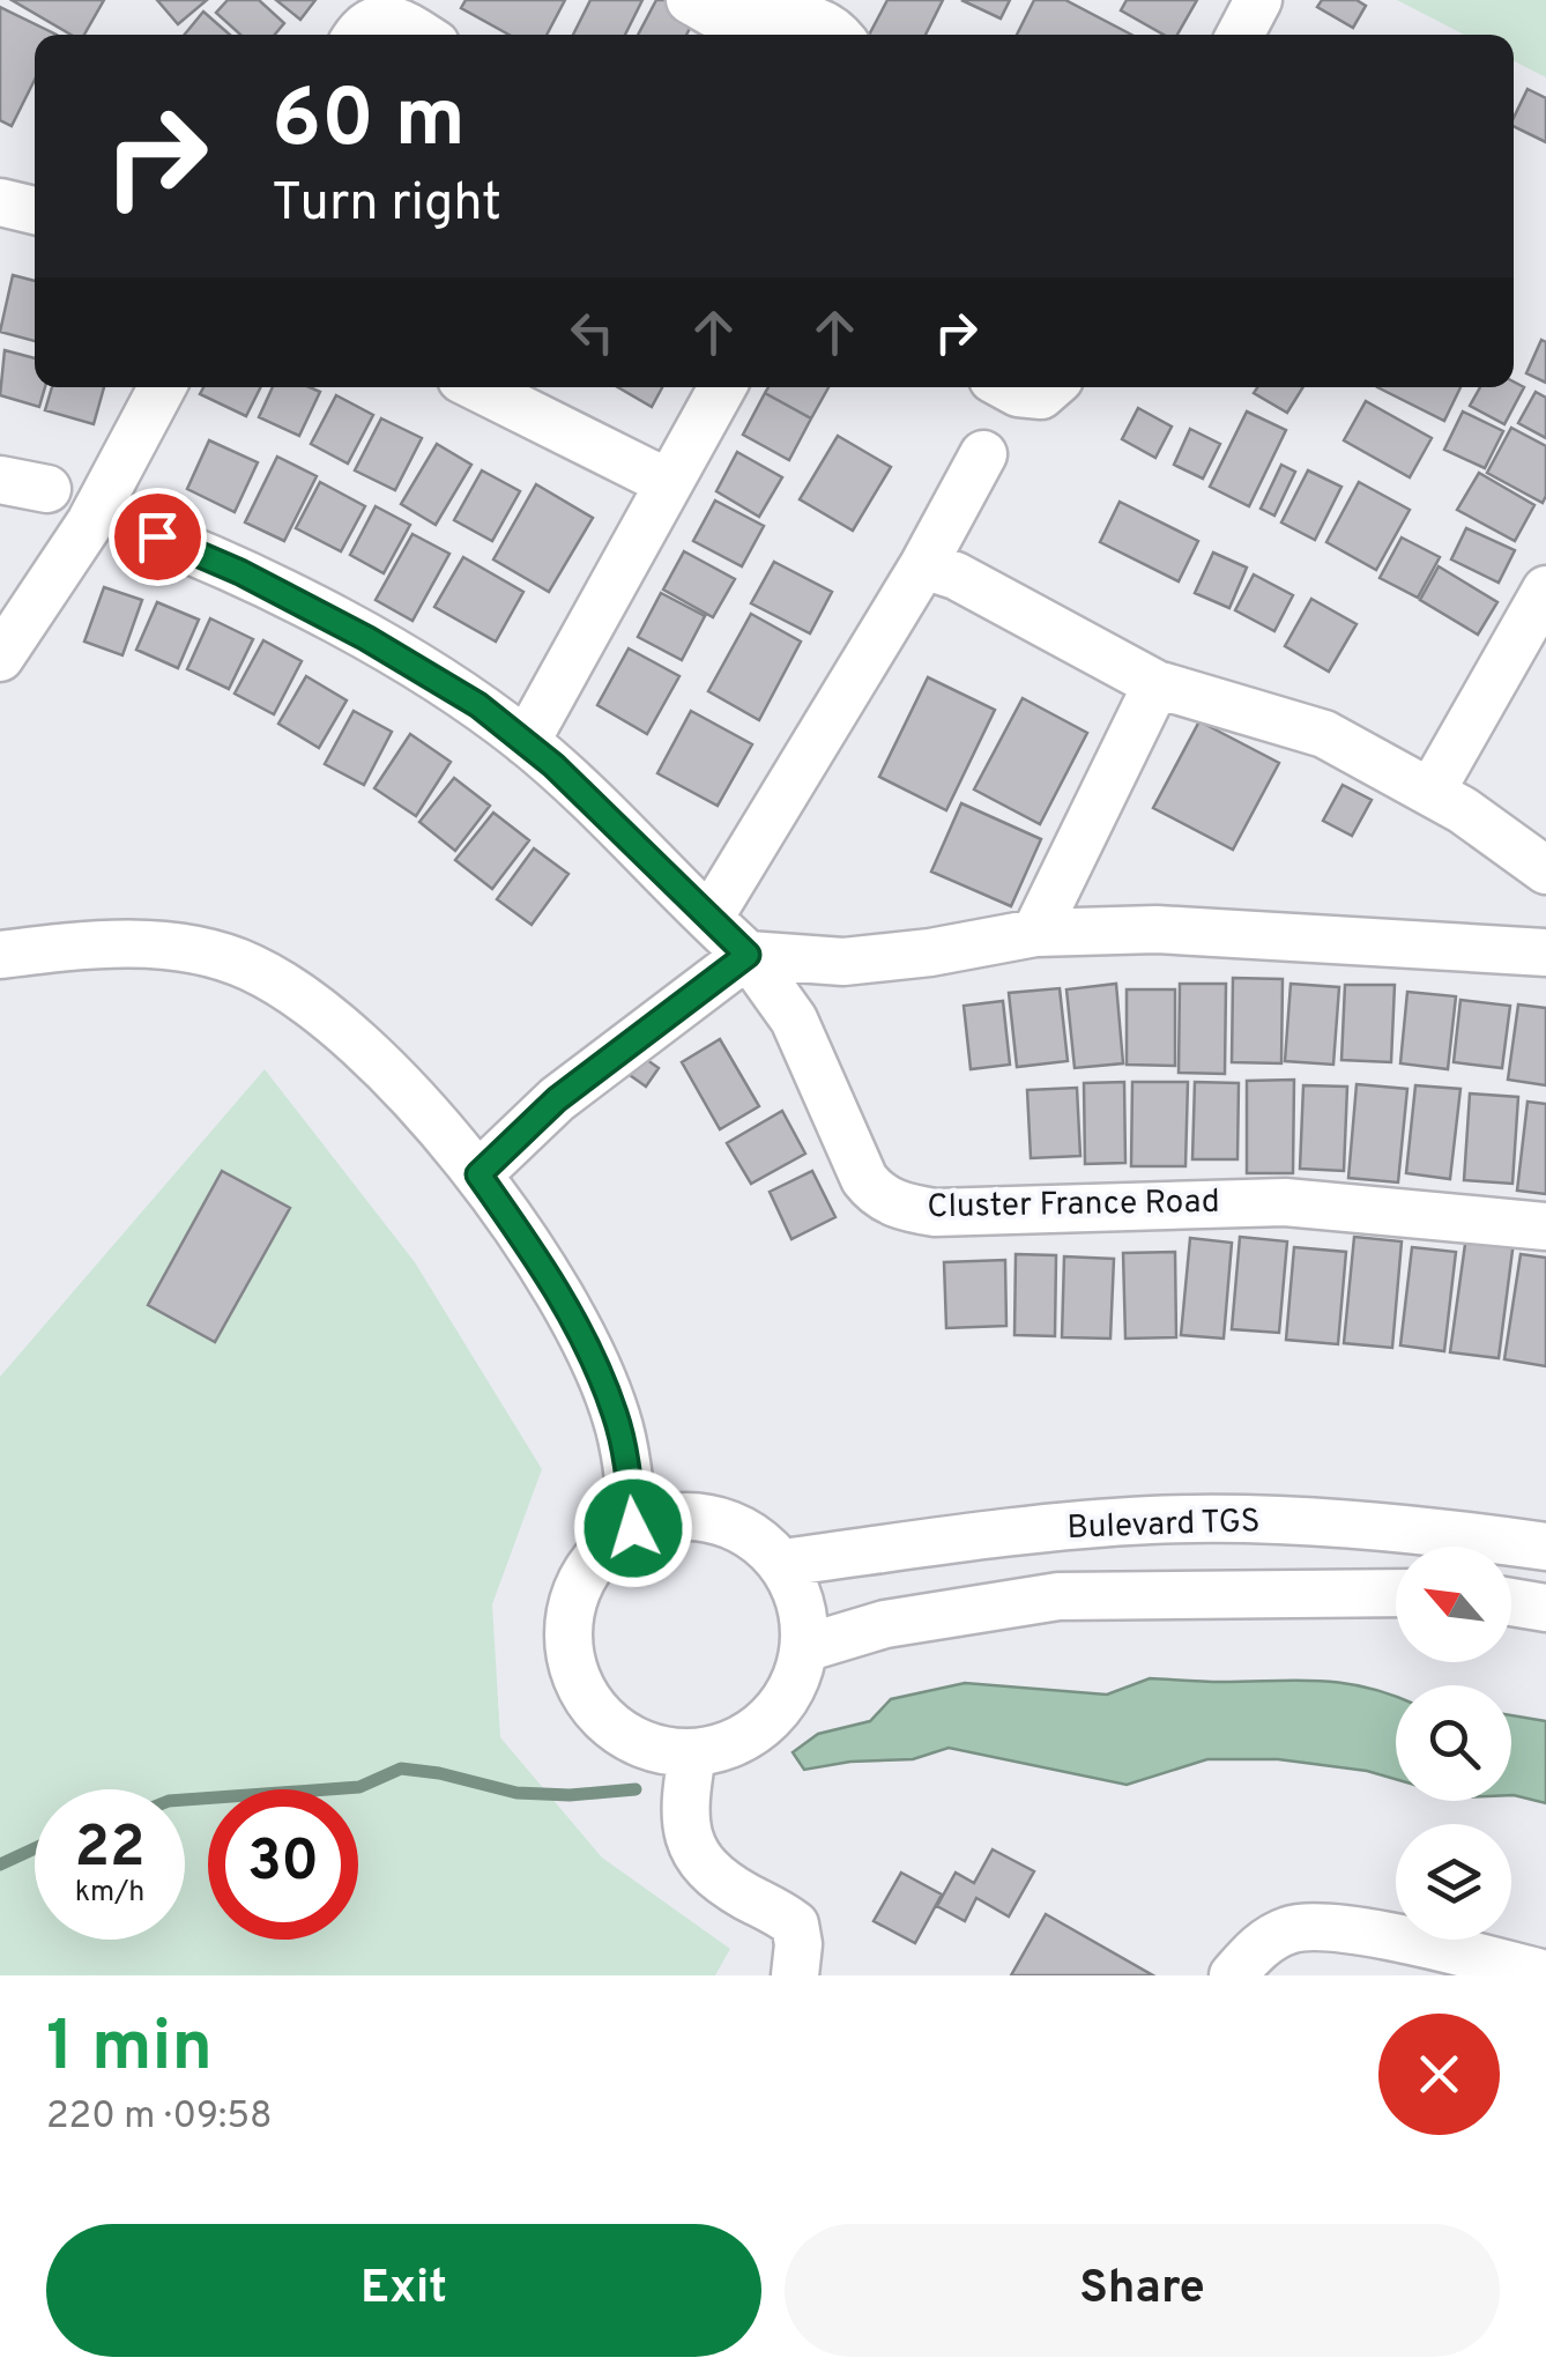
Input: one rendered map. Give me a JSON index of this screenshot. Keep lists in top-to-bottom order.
{
  "streets": {
    "street": ["Cluster France Road", "Bulevard TGS"]
  },
  "north": "top left",
  "page": {
    "turn": ["60 m", "Turn right"],
    "speed": "22 km/h",
    "limit": "30",
    "heading": ["1 min", "220 m · 09:58"],
    "buttons": ["Exit", "Share"]
  }
}
